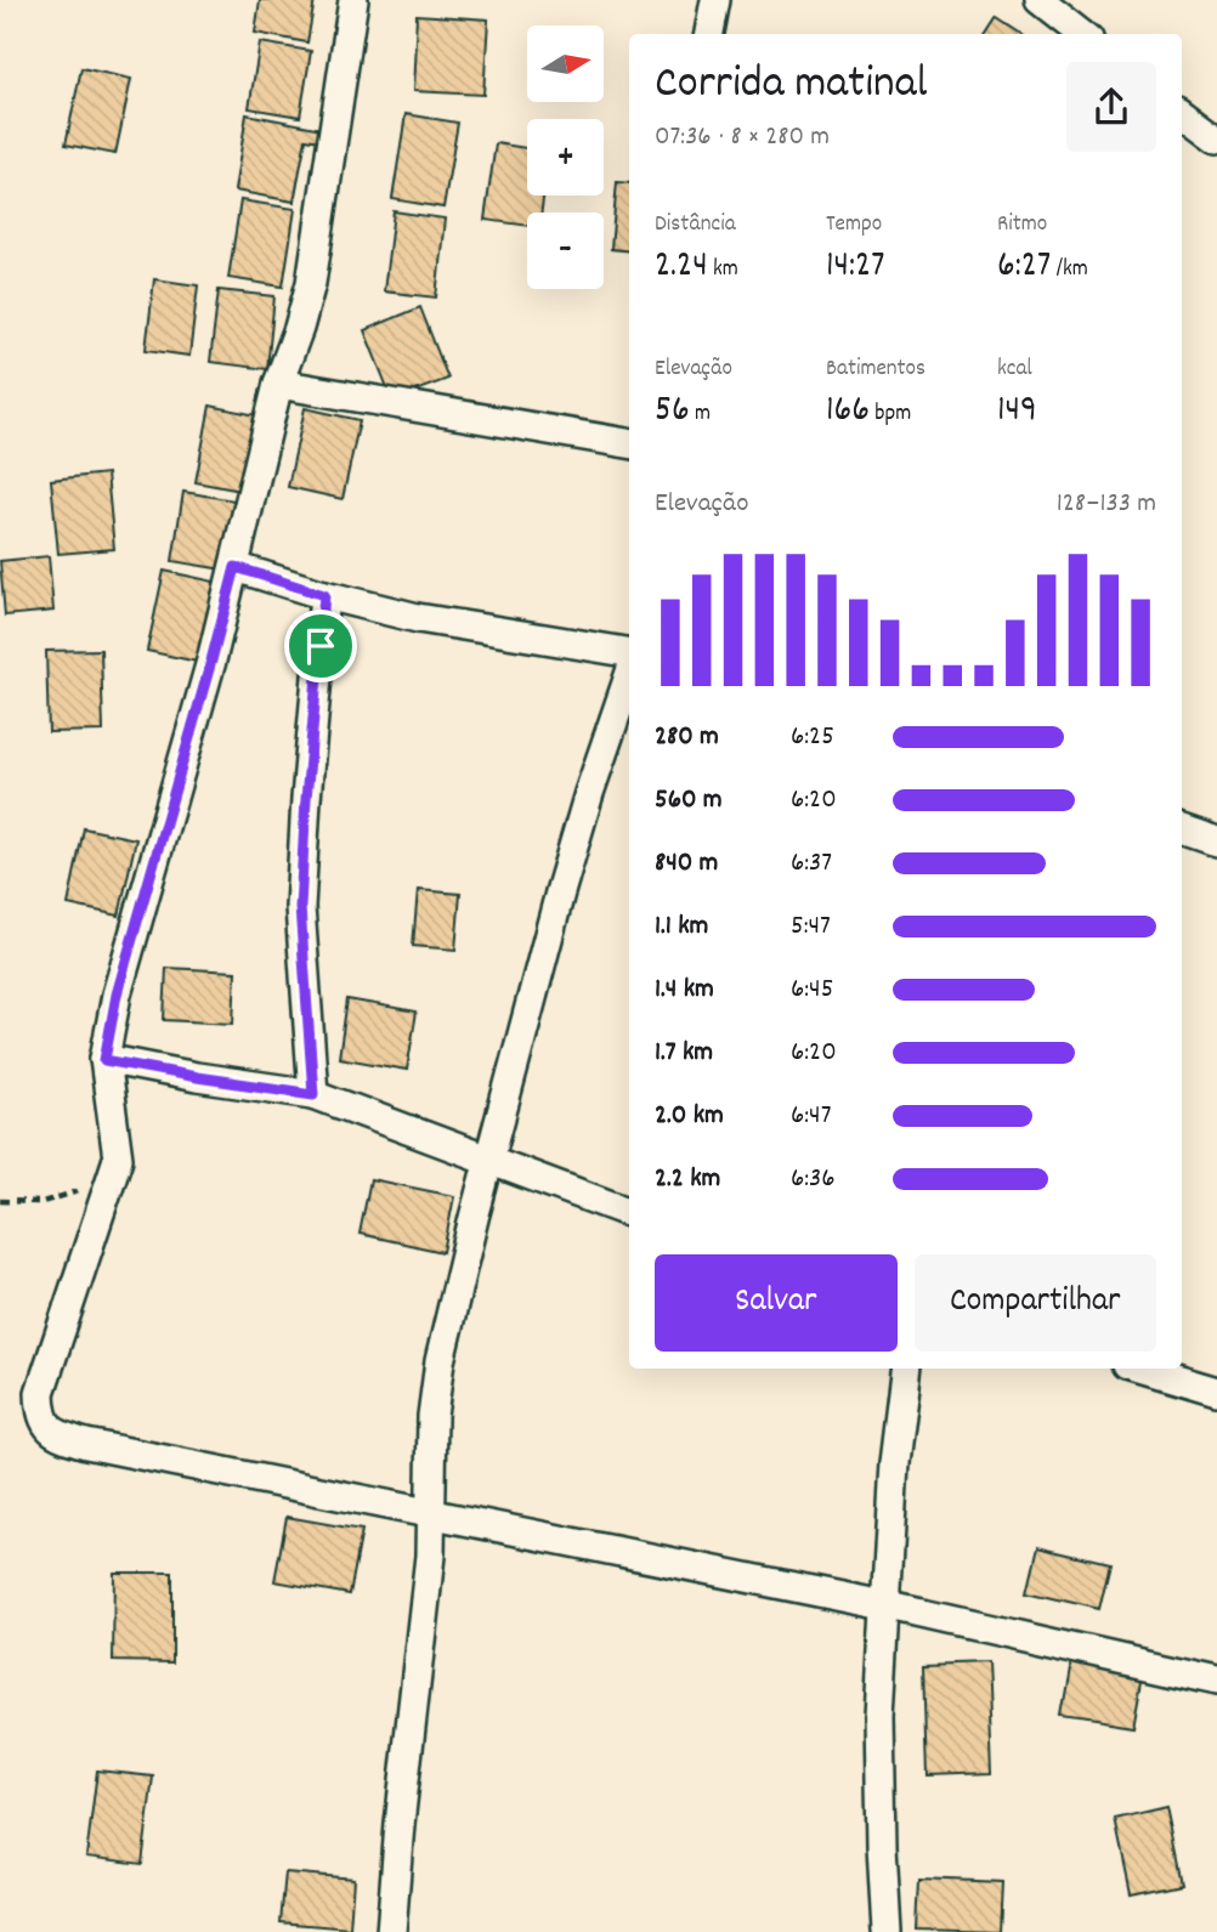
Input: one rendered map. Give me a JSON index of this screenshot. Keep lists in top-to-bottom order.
{
  "north": "right",
  "page": {
    "map_buttons": ["+", "−"],
    "heading": ["Corrida matinal", "07:36 · 8 × 280 m"],
    "stats": [
      ["Distância", "2.24 km"],
      ["Tempo", "14:27"],
      ["Ritmo", "6:27 /km"],
      ["Elevação", "56 m"],
      ["Batimentos", "166 bpm"],
      ["kcal", "149"]
    ],
    "chart": ["Elevação", "128–133 m"],
    "list": [
      {
        "name": "280 m",
        "note": "6:25"
      },
      {
        "name": "560 m",
        "note": "6:20"
      },
      {
        "name": "840 m",
        "note": "6:37"
      },
      {
        "name": "1.1 km",
        "note": "5:47"
      },
      {
        "name": "1.4 km",
        "note": "6:45"
      },
      {
        "name": "1.7 km",
        "note": "6:20"
      },
      {
        "name": "2.0 km",
        "note": "6:47"
      },
      {
        "name": "2.2 km",
        "note": "6:36"
      }
    ],
    "buttons": ["Salvar", "Compartilhar"]
  }
}
